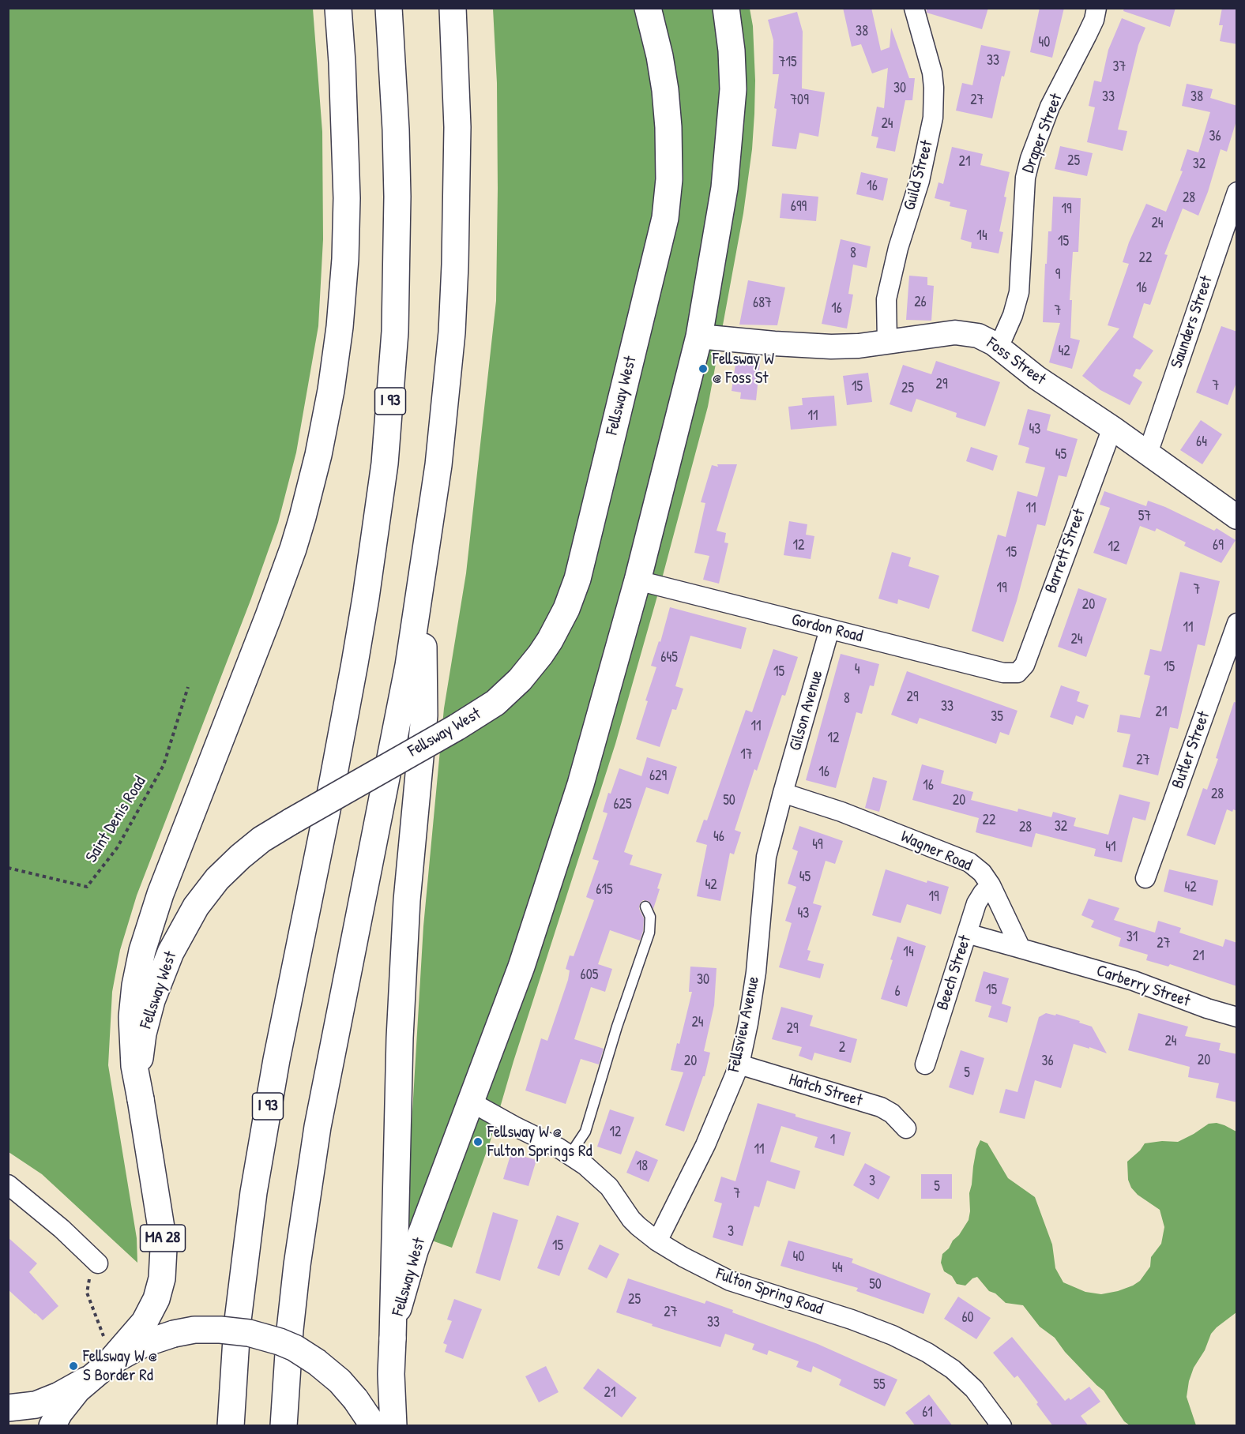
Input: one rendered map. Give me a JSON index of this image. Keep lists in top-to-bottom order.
{
  "streets": {
    "main road": ["Fellsway West", "I 93", "MA 28"],
    "street": [
      "Draper Street",
      "Guild Street",
      "Saunders Street",
      "Foss Street",
      "Barrett Street",
      "Gordon Road",
      "Gilson Avenue",
      "Butler Street",
      "Wagner Road",
      "Beech Street",
      "Carberry Street",
      "Fellsview Avenue",
      "Hatch Street",
      "Fulton Spring Road"
    ],
    "path": ["Saint Denis Road"]
  },
  "crossings": [
    ["Draper Street", "Foss Street"],
    ["Guild Street", "Foss Street"],
    ["Saunders Street", "Foss Street"],
    ["Foss Street", "Fellsway West"],
    ["Foss Street", "Barrett Street"],
    ["Fellsway West", "Gordon Road"],
    ["Fellsway West", "MA 28"],
    ["Fellsway West", "Fulton Spring Road"],
    ["Barrett Street", "Gordon Road"],
    ["Gordon Road", "Gilson Avenue"],
    ["Gilson Avenue", "Wagner Road"],
    ["Gilson Avenue", "Fellsview Avenue"],
    ["Wagner Road", "Beech Street"],
    ["Wagner Road", "Carberry Street"],
    ["Wagner Road", "Fellsview Avenue"],
    ["Fellsview Avenue", "Hatch Street"],
    ["Fellsview Avenue", "Fulton Spring Road"]
  ],
  "places": ["Fellsway W @ Foss St", "Fellsway W @ Fulton Springs Rd", "Fellsway W @ S Border Rd"],
  "house_numbers": [
    "38",
    "40",
    "33",
    "715",
    "37",
    "30",
    "33",
    "38",
    "709",
    "27",
    "24",
    "36",
    "25",
    "21",
    "32",
    "16",
    "28",
    "699",
    "19",
    "24",
    "14",
    "15",
    "8",
    "22",
    "9",
    "16",
    "26",
    "687",
    "16",
    "7",
    "42",
    "29",
    "7",
    "15",
    "25",
    "11",
    "43",
    "64",
    "45",
    "11",
    "57",
    "12",
    "69",
    "12",
    "15",
    "19",
    "7",
    "20",
    "11",
    "24",
    "645",
    "15",
    "4",
    "15",
    "29",
    "8",
    "33",
    "21",
    "35",
    "11",
    "12",
    "17",
    "27",
    "16",
    "629",
    "16",
    "28",
    "50",
    "20",
    "625",
    "22",
    "32",
    "28",
    "46",
    "49",
    "41",
    "45",
    "42",
    "42",
    "615",
    "19",
    "43",
    "31",
    "27",
    "14",
    "21",
    "605",
    "30",
    "15",
    "6",
    "24",
    "29",
    "24",
    "2",
    "20",
    "20",
    "36",
    "5",
    "12",
    "1",
    "11",
    "18",
    "3",
    "5",
    "7",
    "3",
    "15",
    "40",
    "44",
    "50",
    "25",
    "27",
    "60",
    "33",
    "55",
    "21",
    "61"
  ]
}
